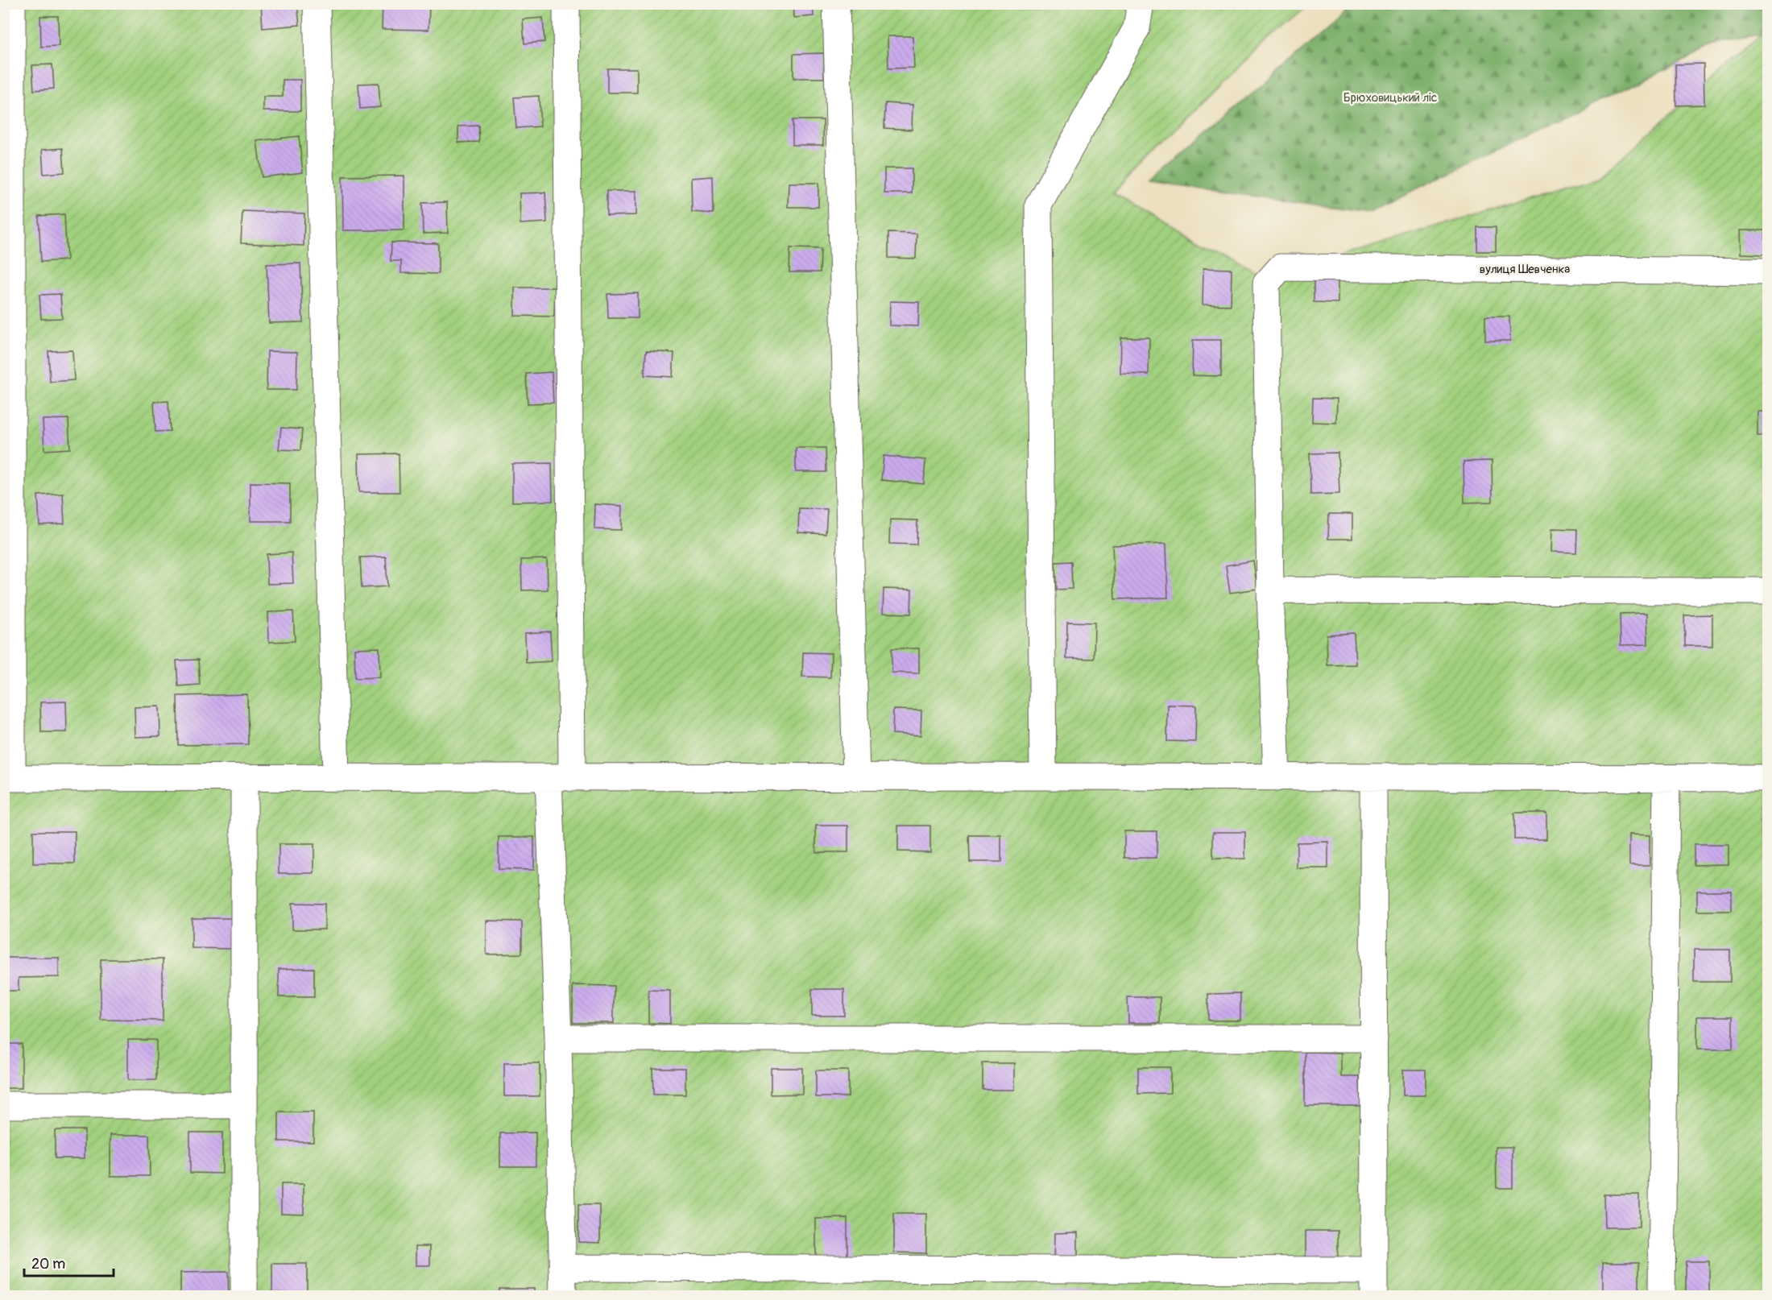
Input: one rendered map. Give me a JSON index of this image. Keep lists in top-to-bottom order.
{
  "streets": {
    "street": ["вулиця Шевченка"]
  },
  "parks": ["Брюховицький ліс"],
  "scale_bar": "20 m"
}
